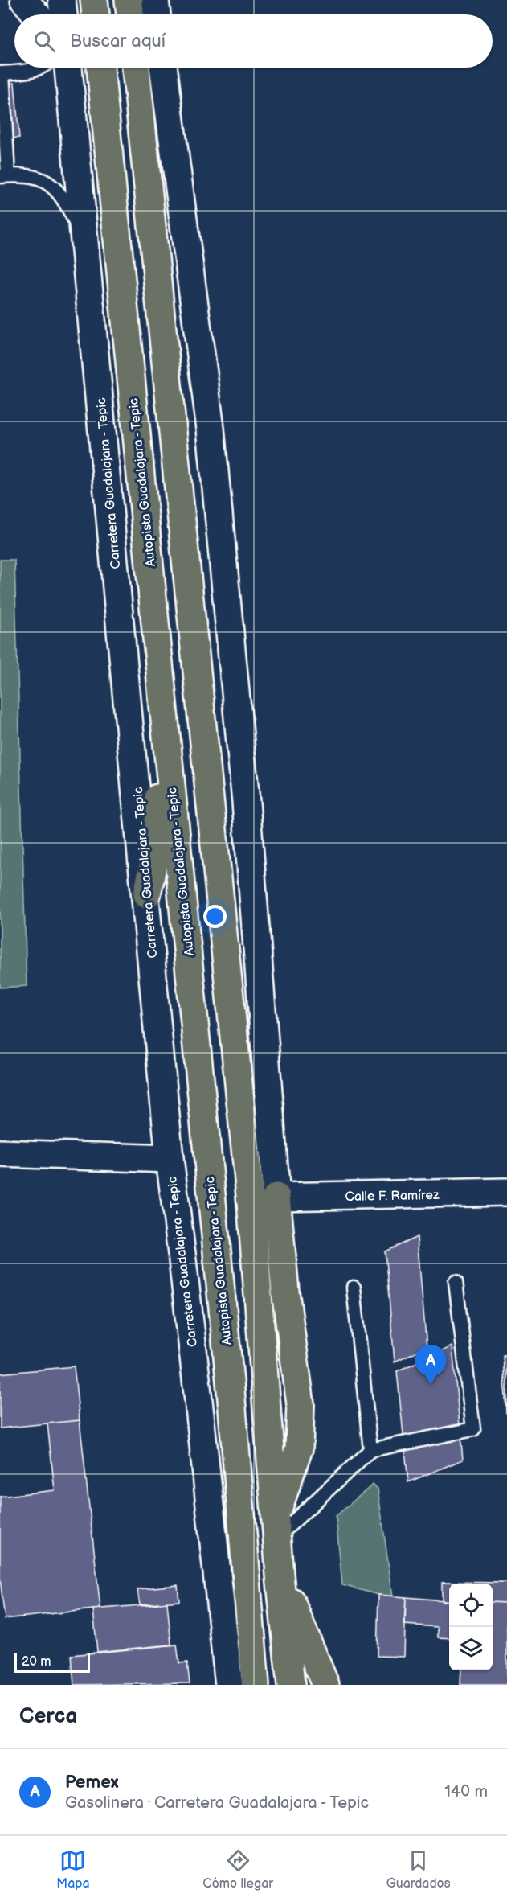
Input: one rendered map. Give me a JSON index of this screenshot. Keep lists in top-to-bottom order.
{
  "streets": {
    "highway": ["Autopista Guadalajara - Tepic"],
    "main road": ["Carretera Guadalajara - Tepic", "Calle F. Ramírez"]
  },
  "scale_bar": "20 m",
  "page": {
    "search": "Buscar aquí",
    "pins": "A",
    "scale": "20 m",
    "heading": "Cerca",
    "list": [
      {
        "mark": "A",
        "name": "Pemex",
        "note": "Gasolinera · Carretera Guadalajara - Tepic",
        "value": "140 m"
      }
    ],
    "nav": ["Mapa", "Cómo llegar", "Guardados"]
  }
}
